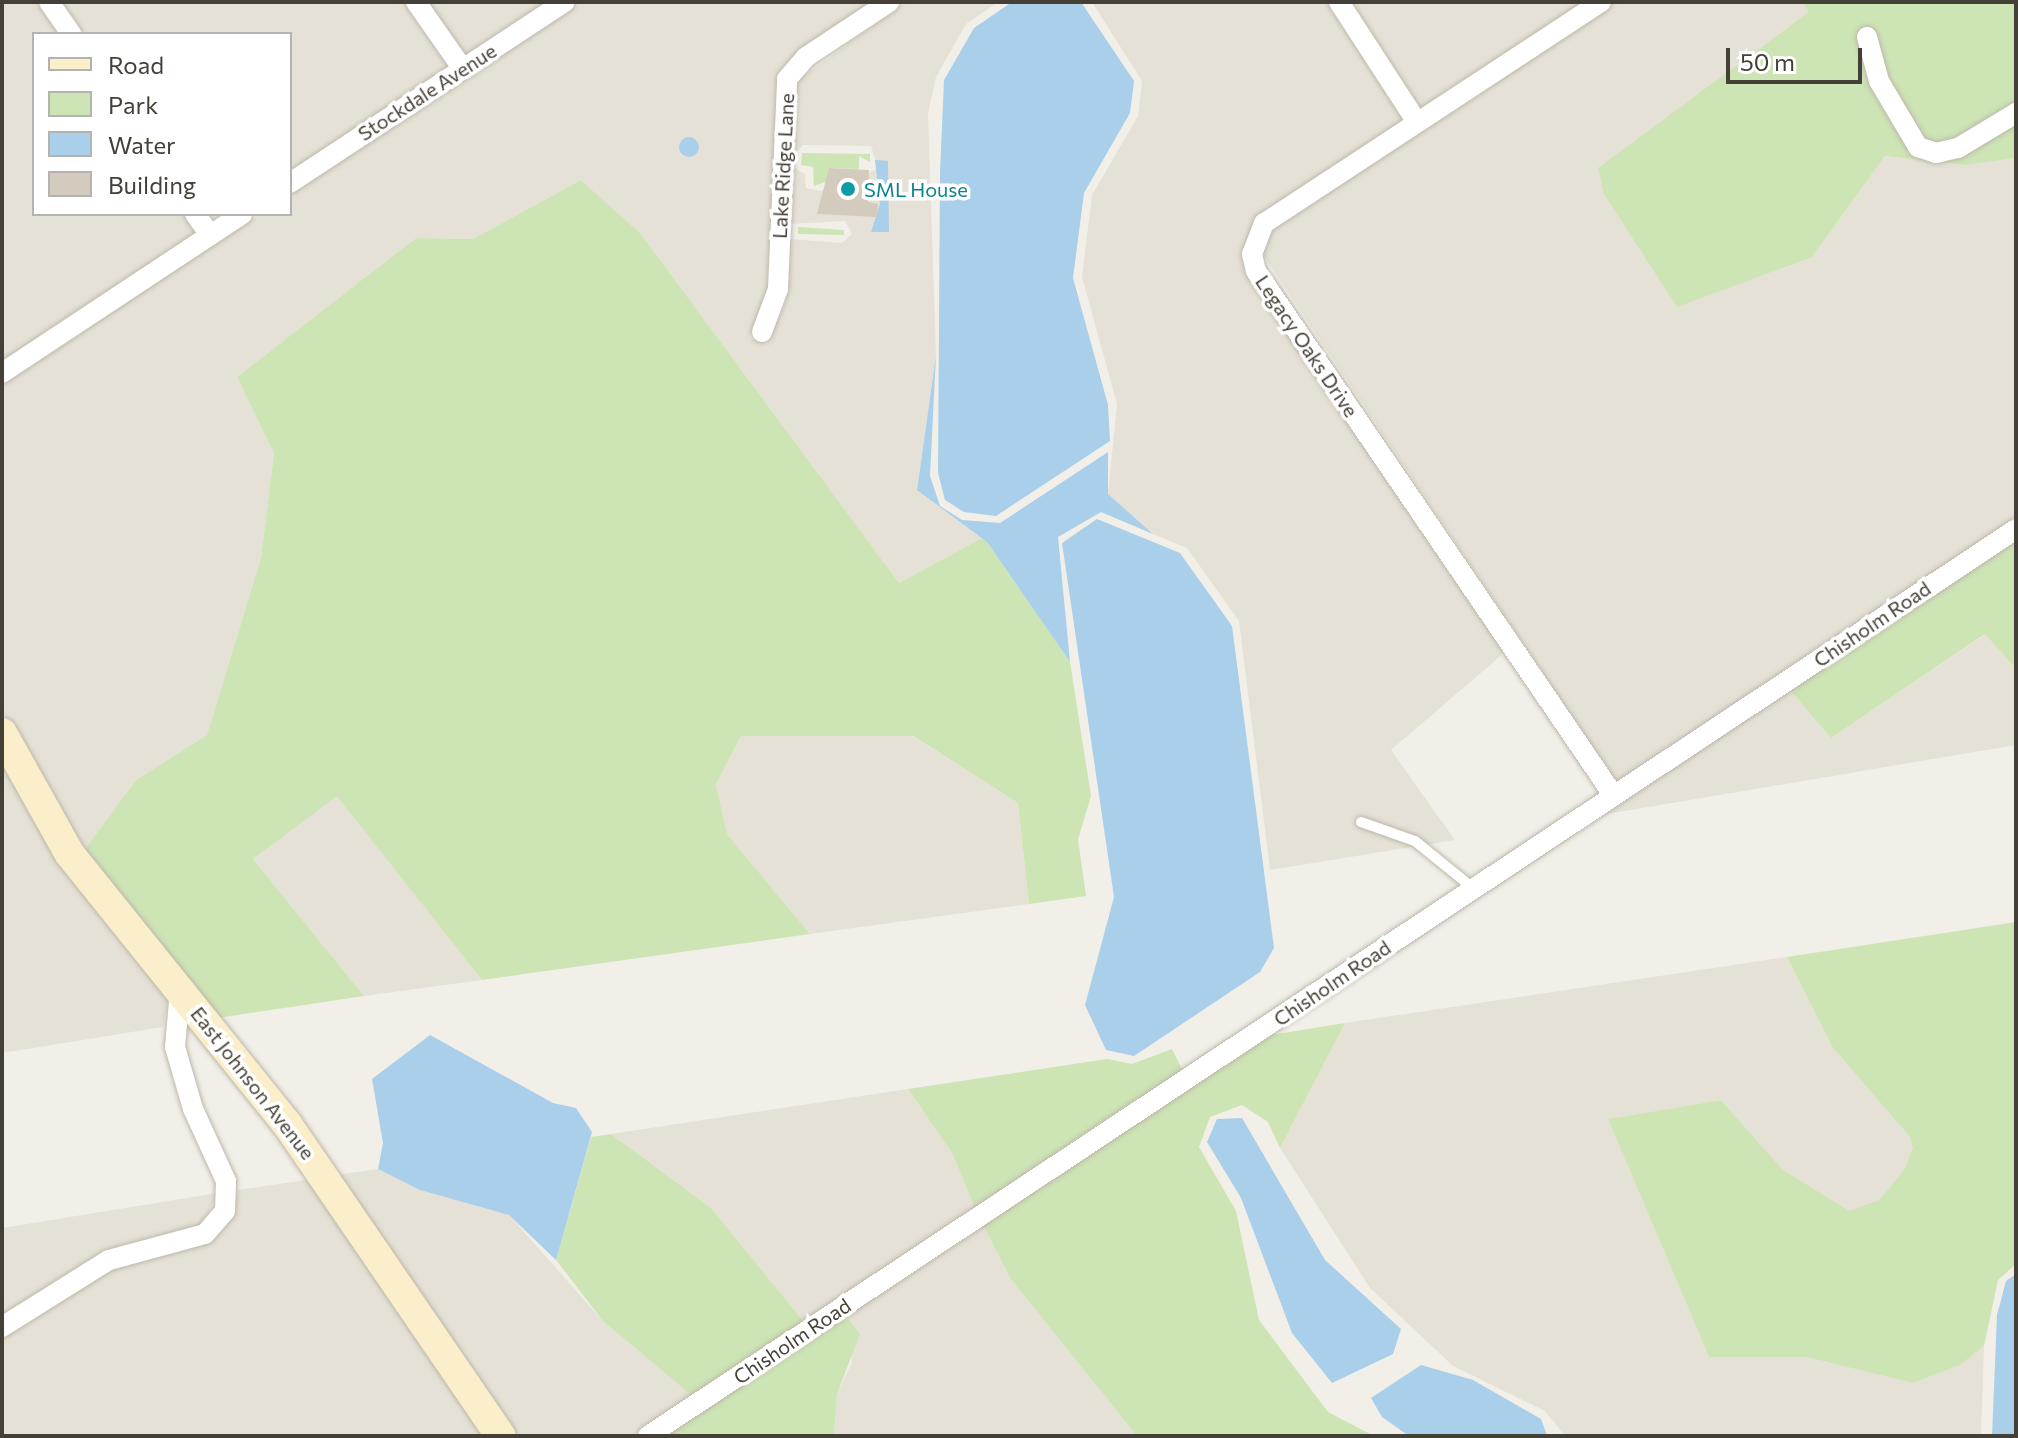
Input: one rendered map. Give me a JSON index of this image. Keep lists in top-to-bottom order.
{
  "streets": {
    "main road": ["East Johnson Avenue"],
    "street": [
      "Stockdale Avenue",
      "Lake Ridge Lane",
      "Legacy Oaks Drive",
      "Chisholm Road"
    ]
  },
  "crossings": [
    ["Legacy Oaks Drive", "Chisholm Road"]
  ],
  "places": ["SML House"],
  "legend": [
    "Road",
    "Park",
    "Water",
    "Building"
  ],
  "scale_bar": "50 m"
}
